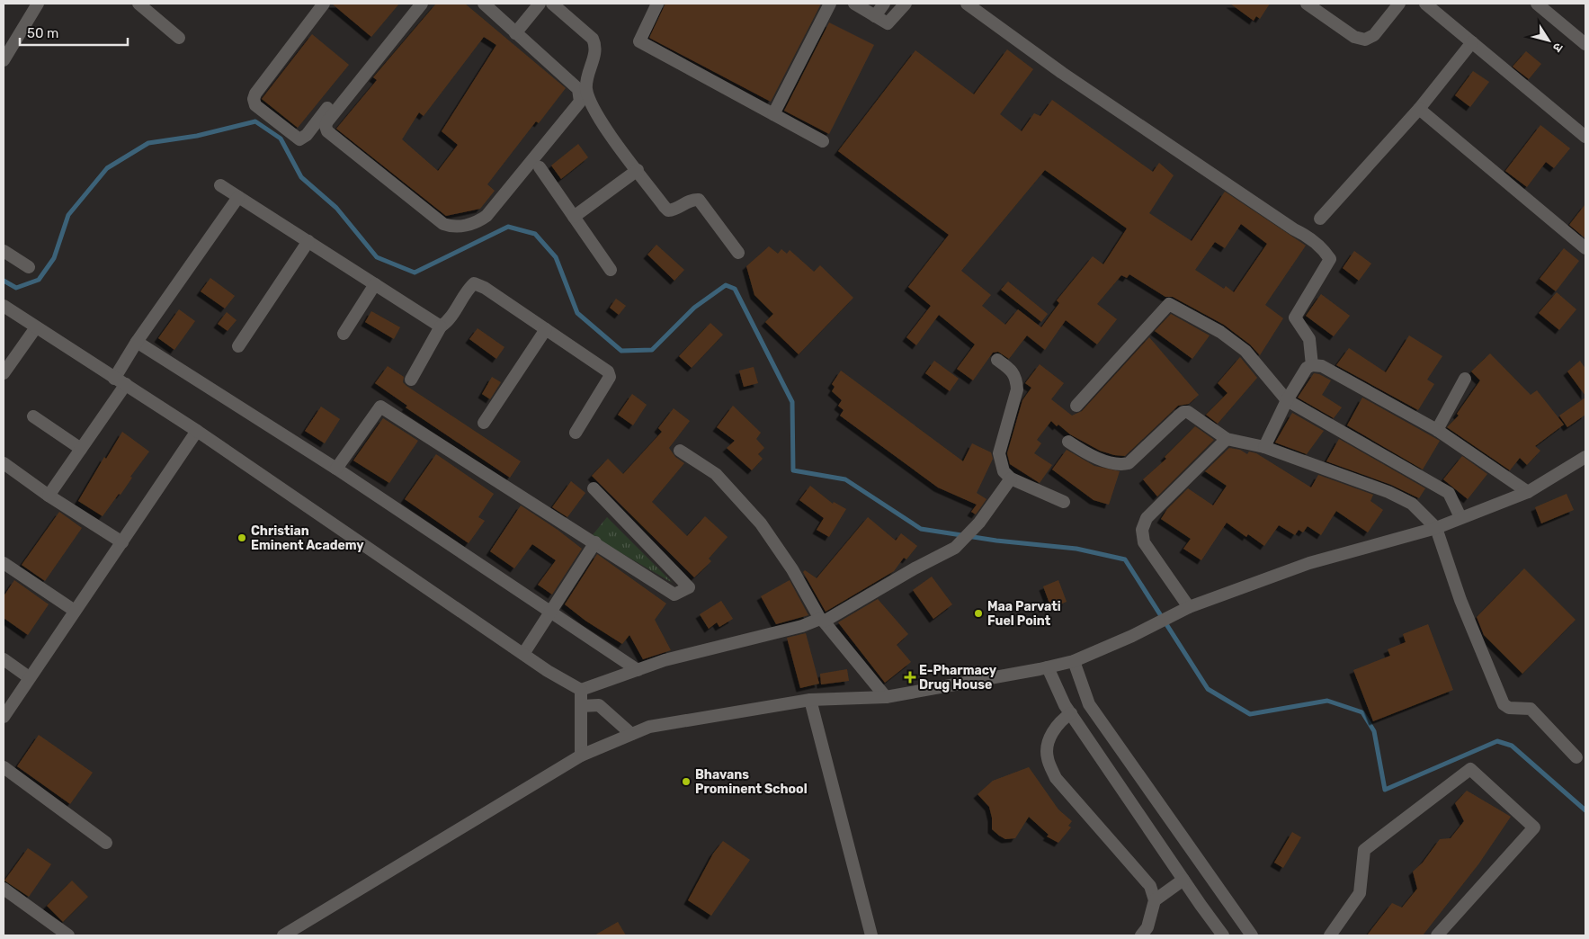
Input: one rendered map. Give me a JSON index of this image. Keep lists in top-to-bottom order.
{
  "places": {
    "other": ["Christian Eminent Academy", "Maa Parvati Fuel Point", "Bhavans Prominent School"],
    "health": ["E-Pharmacy Drug House"]
  },
  "scale_bar": "50 m",
  "north": "bottom right"
}
